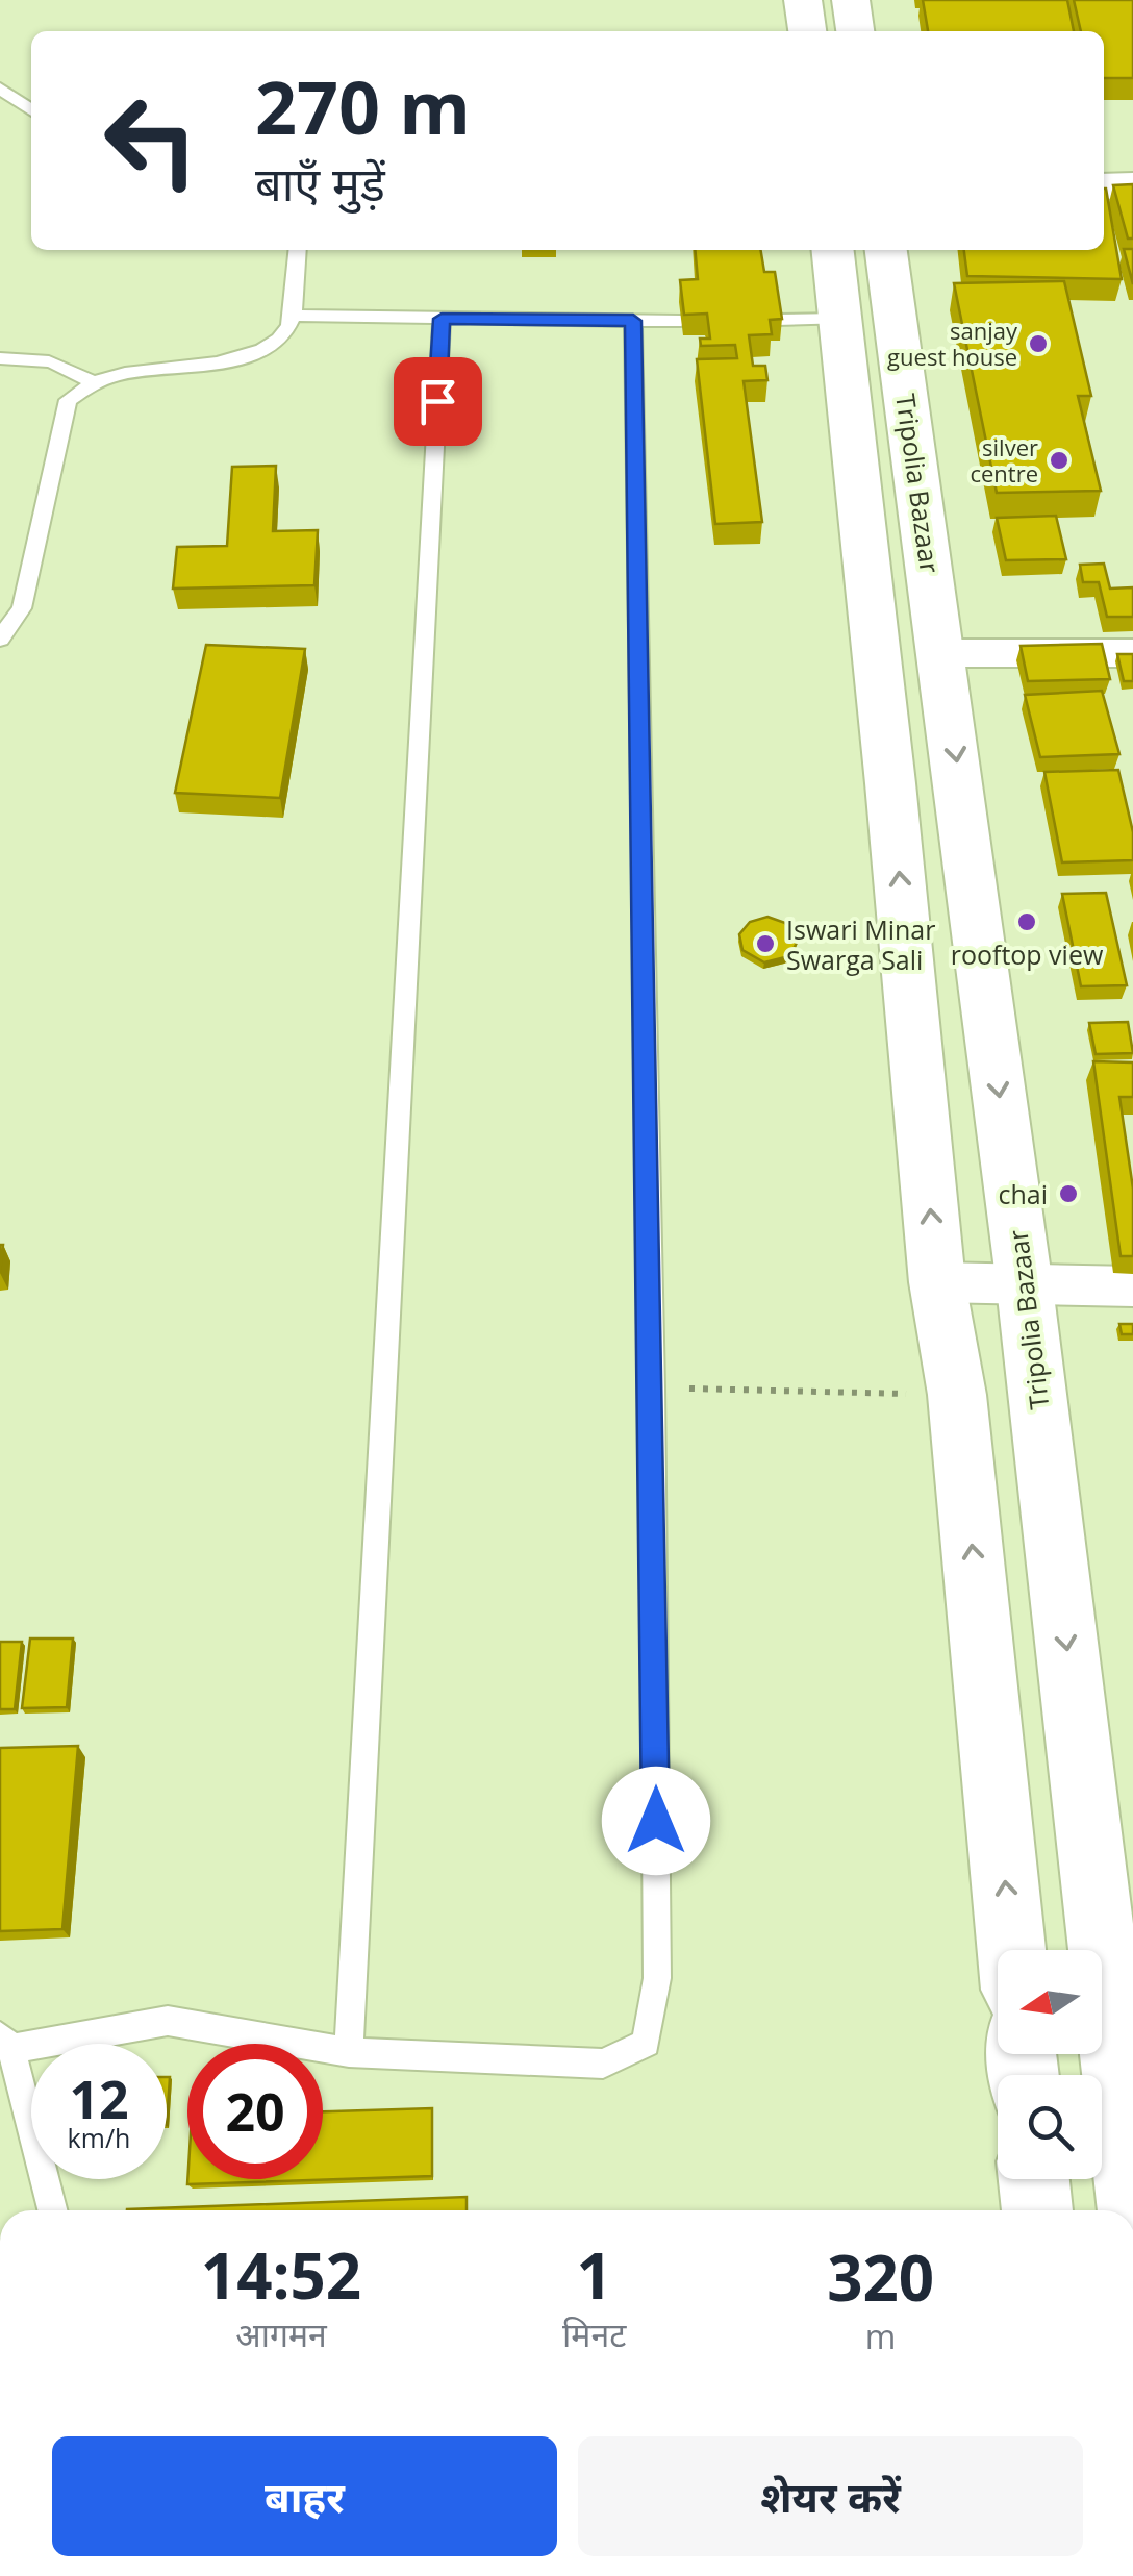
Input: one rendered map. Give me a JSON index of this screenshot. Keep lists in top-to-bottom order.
{
  "streets": {
    "main road": ["Tripolia Bazaar"]
  },
  "places": [
    "sanjay guest house",
    "silver centre",
    "rooftop view",
    "Iswari Minar Swarga Sali",
    "chai"
  ],
  "north": "left",
  "page": {
    "turn": ["270 m", "बाएँ मुड़ें"],
    "speed": "12 km/h",
    "limit": "20",
    "eta": [
      "14:52",
      "आगमन",
      "1",
      "मिनट",
      "320",
      "m"
    ],
    "buttons": ["बाहर", "शेयर करें"]
  }
}
